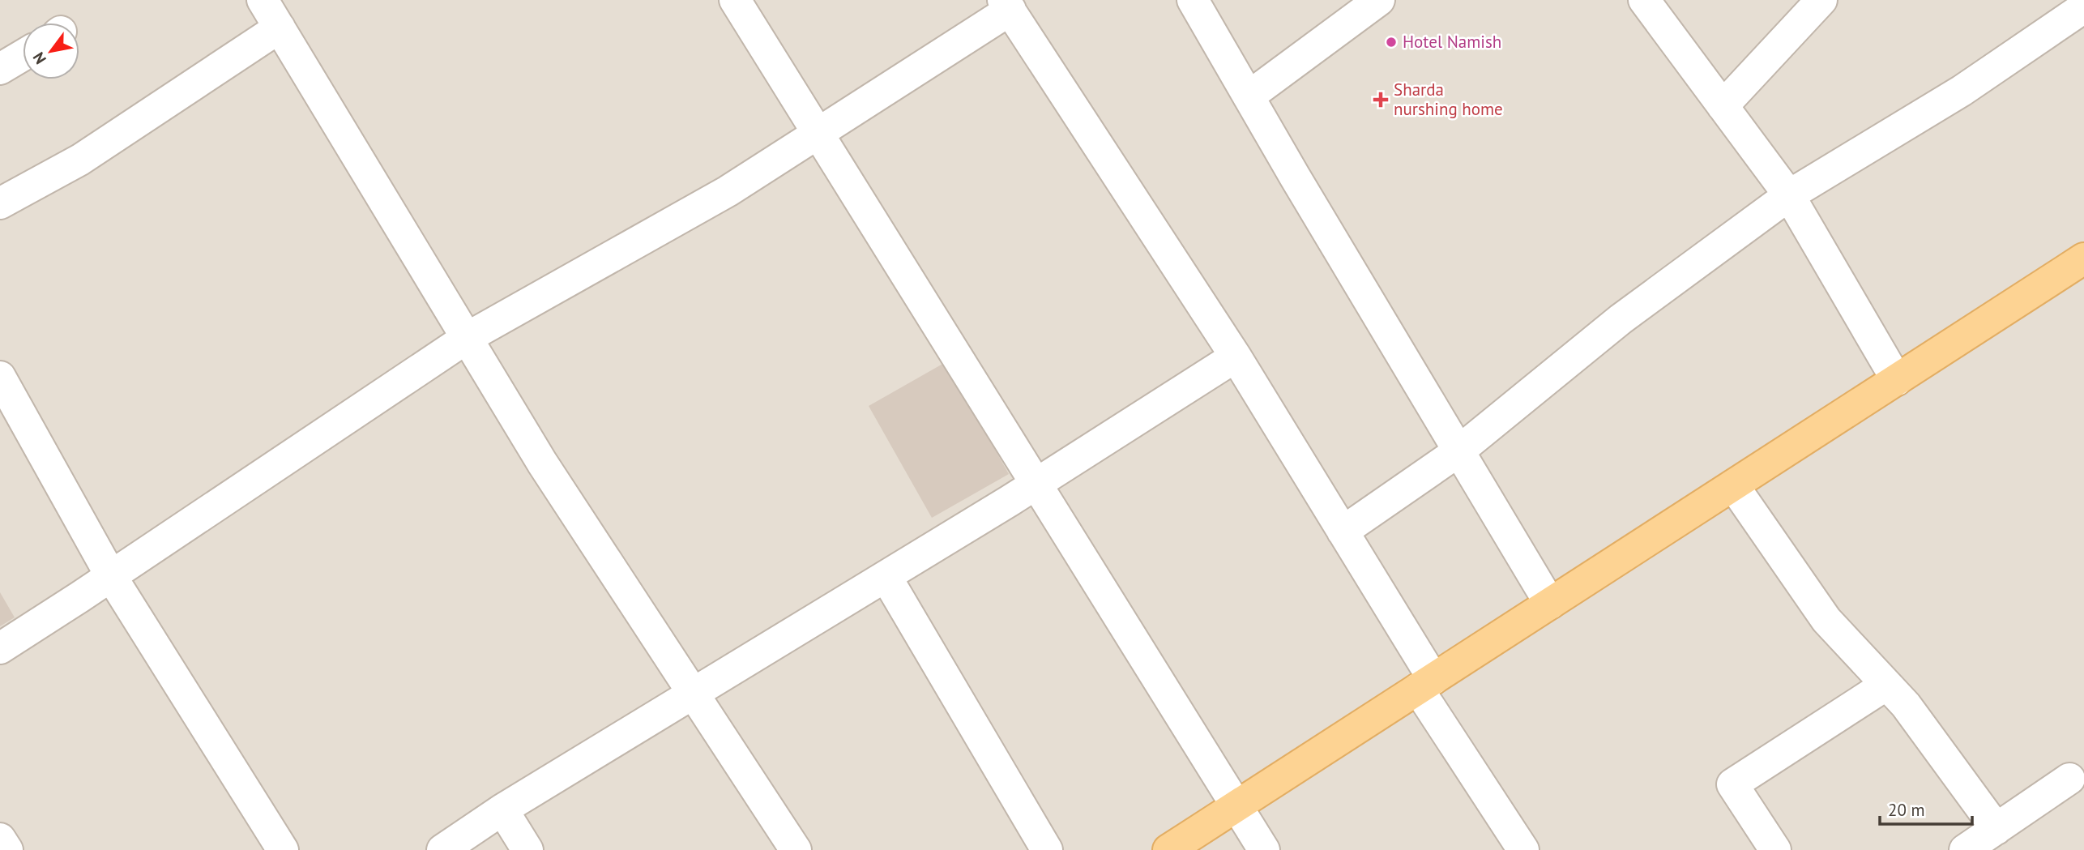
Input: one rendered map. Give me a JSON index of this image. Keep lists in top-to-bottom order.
{
  "places": {
    "other": ["Hotel Namish"],
    "health": ["Sharda nurshing home"]
  },
  "scale_bar": "20 m",
  "north": "bottom left"
}
